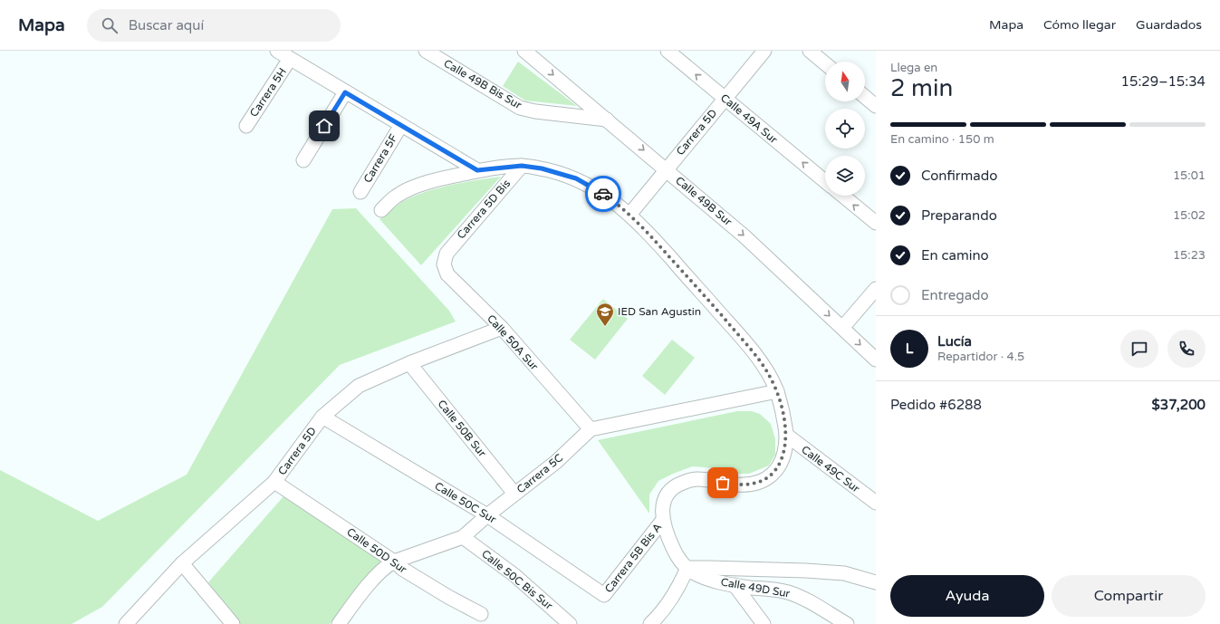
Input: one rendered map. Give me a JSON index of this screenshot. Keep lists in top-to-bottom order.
{
  "streets": {
    "street": [
      "Calle 49B Bis Sur",
      "Carrera 5H",
      "Calle 49A Sur",
      "Carrera 5D",
      "Carrera 5F",
      "Calle 49B Sur",
      "Carrera 5D Bis",
      "Calle 50A Sur",
      "Calle 50B Sur",
      "Calle 49C Sur",
      "Carrera 5C",
      "Calle 50C Sur",
      "Calle 50D Sur",
      "Carrera 5B Bis A",
      "Calle 50C Bis Sur",
      "Calle 49D Sur"
    ]
  },
  "crossings": [
    ["Calle 49B Bis Sur", "Calle 49B Sur"],
    ["Calle 49A Sur", "Carrera 5D"],
    ["Carrera 5D", "Calle 49B Sur"],
    ["Carrera 5D", "Calle 50A Sur"],
    ["Carrera 5D", "Calle 50B Sur"],
    ["Carrera 5D", "Calle 50C Sur"],
    ["Carrera 5D", "Calle 50D Sur"],
    ["Carrera 5D Bis", "Calle 50A Sur"],
    ["Calle 50A Sur", "Carrera 5C"],
    ["Calle 50B Sur", "Carrera 5C"],
    ["Calle 49C Sur", "Carrera 5B Bis A"],
    ["Carrera 5C", "Calle 50C Sur"],
    ["Carrera 5C", "Calle 50D Sur"],
    ["Carrera 5C", "Calle 50C Bis Sur"],
    ["Calle 50C Sur", "Carrera 5B Bis A"],
    ["Carrera 5B Bis A", "Calle 49D Sur"]
  ],
  "one_way": ["Calle 49A Sur"],
  "places": {
    "school or university": ["IED San Agustin"]
  },
  "north": "top",
  "page": {
    "header": "Mapa",
    "search": "Buscar aquí",
    "nav": ["Mapa", "Cómo llegar", "Guardados"],
    "heading": ["2 min", "Llega en", "15:29–15:34"],
    "panel": [
      "Lucía",
      "Repartidor · 4.5",
      "Pedido #6288",
      "$37,200"
    ],
    "bar": "En camino · 150 m",
    "list": [
      ["Confirmado", "15:01"],
      ["Preparando", "15:02"],
      ["En camino", "15:23"],
      "Entregado"
    ],
    "round": "L",
    "buttons": ["Ayuda", "Compartir"]
  }
}
